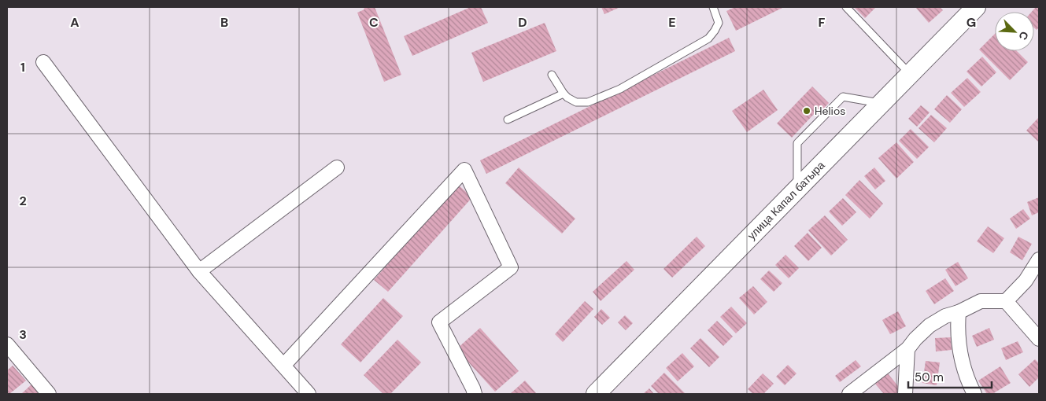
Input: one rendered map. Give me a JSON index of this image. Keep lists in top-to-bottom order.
{
  "streets": {
    "main road": ["улица Капал батыра"]
  },
  "places": ["Helios"],
  "scale_bar": "50 m",
  "north": "bottom right",
  "grid": {
    "columns": [
      "A",
      "B",
      "C",
      "D",
      "E",
      "F",
      "G"
    ],
    "rows": ["1", "2", "3"]
  }
}
